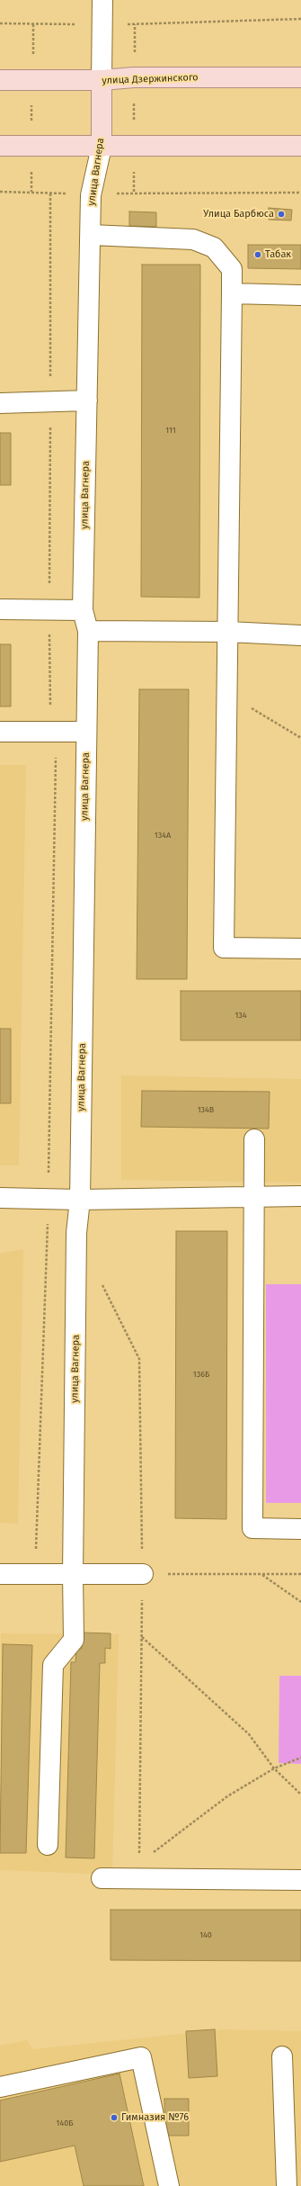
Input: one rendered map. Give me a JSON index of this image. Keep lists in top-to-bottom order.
{
  "streets": {
    "main road": ["улица Дзержинского", "улица Вагнера"]
  },
  "crossings": [
    ["улица Дзержинского", "улица Вагнера"]
  ],
  "places": ["Улица Барбюса", "Табак", "Гимназия №76"],
  "house_numbers": [
    "111",
    "134А",
    "134",
    "134В",
    "136Б",
    "140",
    "140Б"
  ]
}
